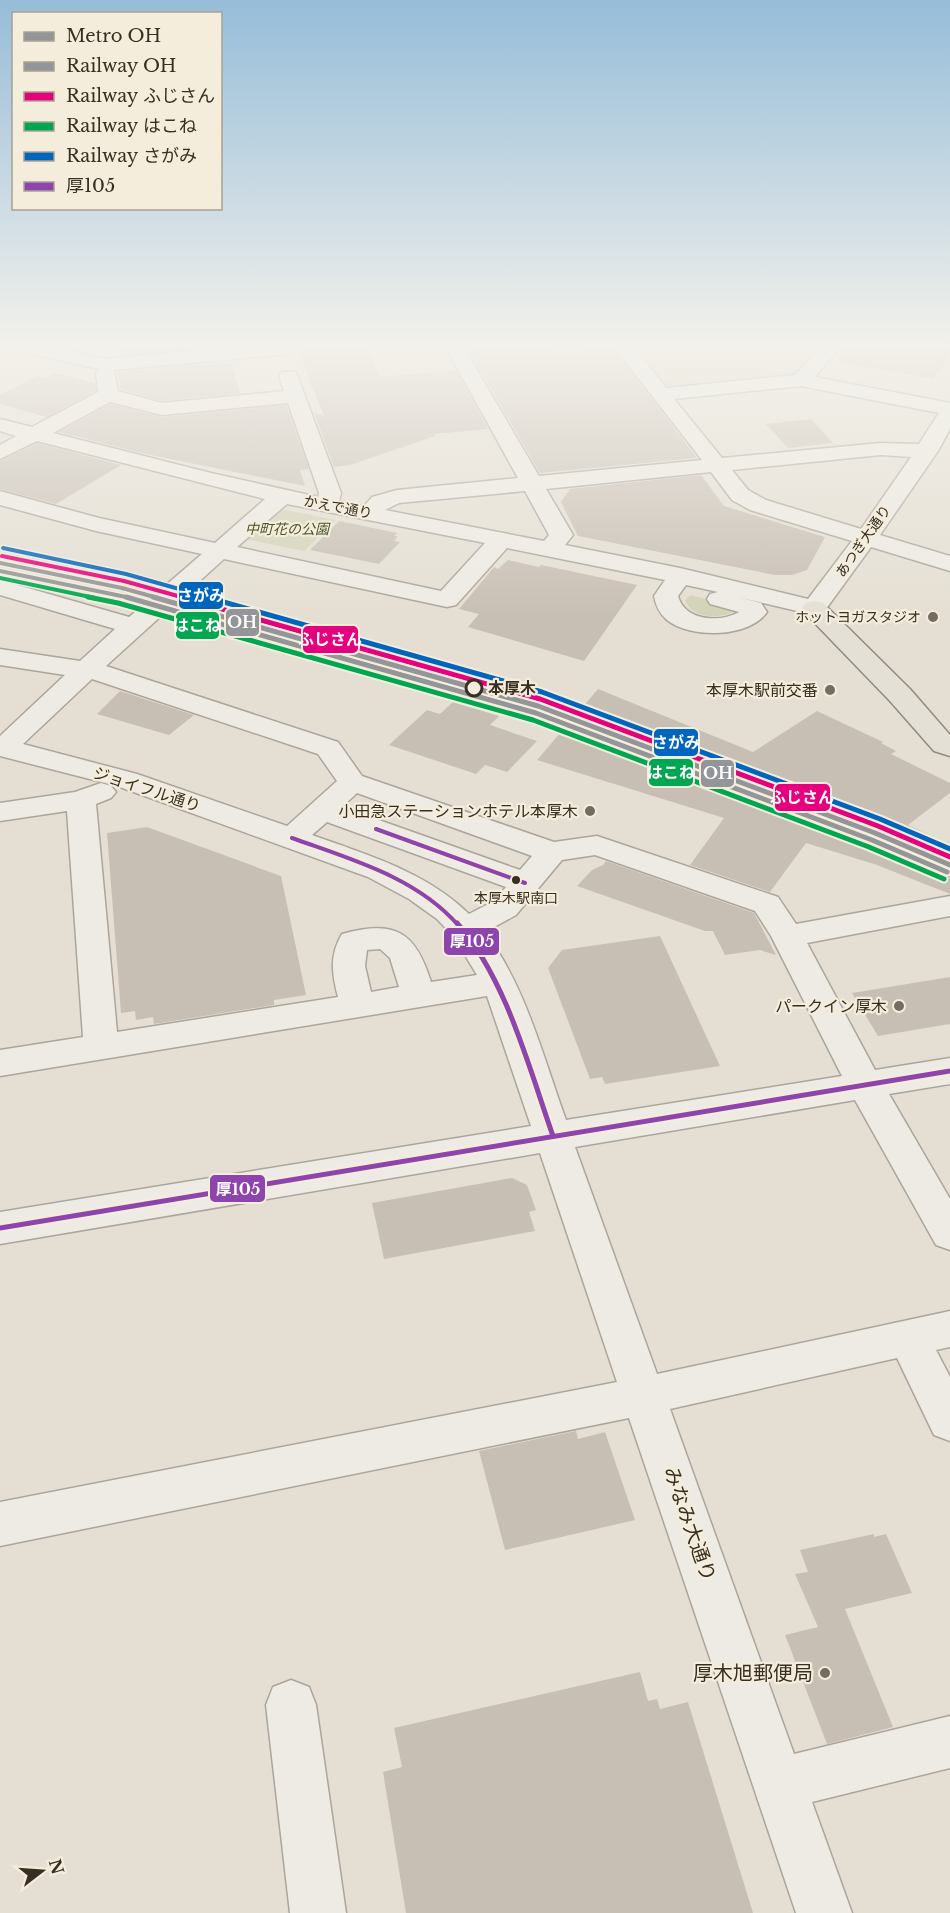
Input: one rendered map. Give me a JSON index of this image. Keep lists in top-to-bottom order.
{
  "streets": {
    "street": [
      "かえで通り",
      "あつぎ大通り",
      "ジョイフル通り",
      "みなみ大通り"
    ]
  },
  "crossings": [
    ["かえで通り", "あつぎ大通り"],
    ["ジョイフル通り", "みなみ大通り"]
  ],
  "parks": ["中町花の公園"],
  "places": [
    "ホットヨガスタジオ",
    "本厚木",
    "本厚木駅前交番",
    "小田急ステーションホテル本厚木",
    "本厚木駅南口",
    "パークイン厚木",
    "厚木旭郵便局"
  ],
  "lines": [
    "rail line さがみ",
    "rail line ふじさん",
    "metro line OH",
    "rail line OH",
    "rail line はこね",
    "transit line 厚105"
  ],
  "legend": [
    "Metro OH",
    "Railway OH",
    "Railway ふじさん",
    "Railway はこね",
    "Railway さがみ",
    "厚105"
  ],
  "north": "right"
}
